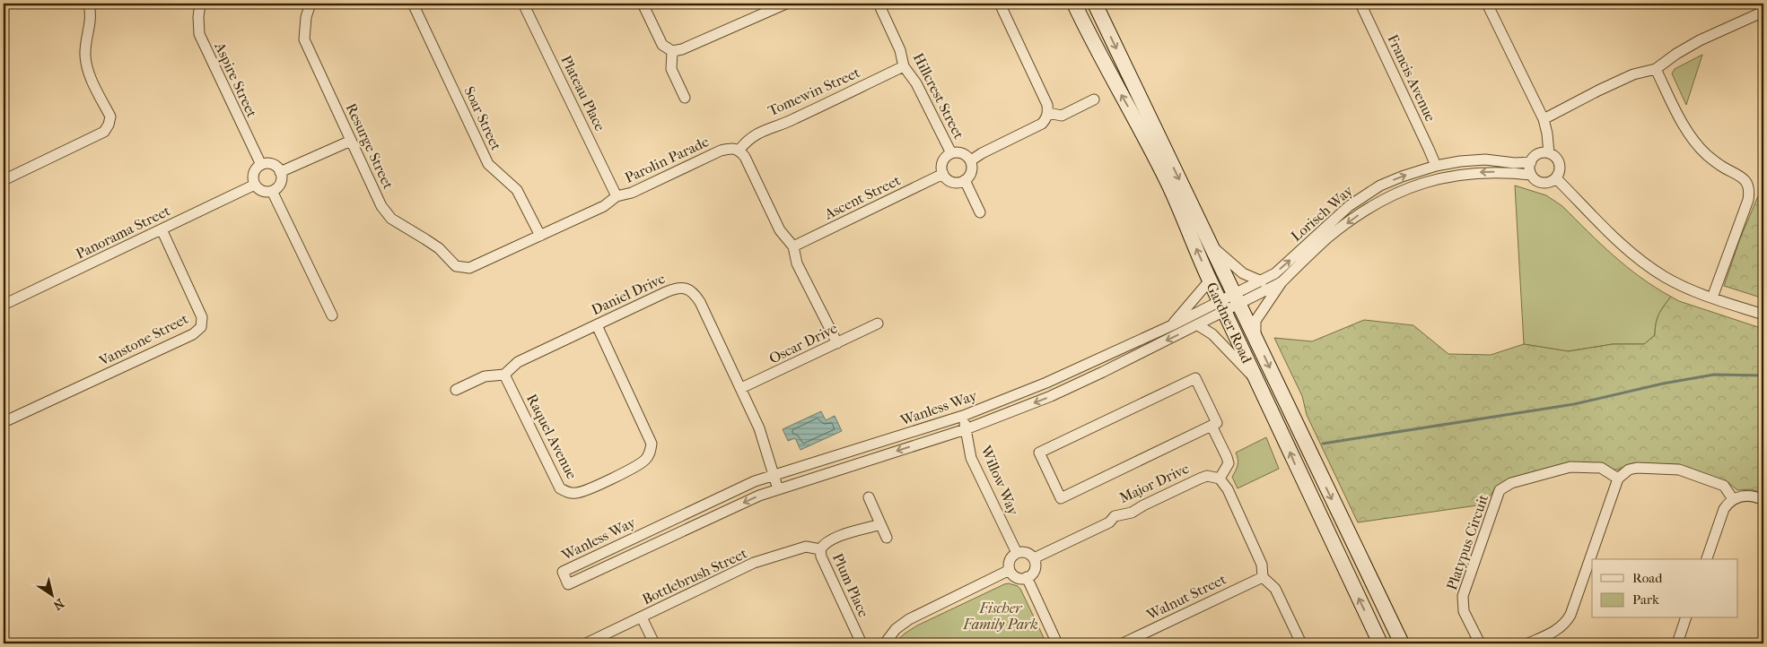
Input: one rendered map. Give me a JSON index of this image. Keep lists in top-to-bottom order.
{
  "streets": {
    "street": [
      "Francis Avenue",
      "Aspire Street",
      "Tomewin Street",
      "Plateau Place",
      "Hillcrest Street",
      "Soar Street",
      "Resurge Street",
      "Parolin Parade",
      "Ascent Street",
      "Lorisch Way",
      "Panorama Street",
      "Daniel Drive",
      "Gardner Road",
      "Vanstone Street",
      "Oscar Drive",
      "Wanless Way",
      "Raquel Avenue",
      "Willow Way",
      "Major Drive",
      "Platypus Circuit",
      "Bottlebrush Street",
      "Plum Place",
      "Walnut Street"
    ]
  },
  "crossings": [
    ["Francis Avenue", "Lorisch Way"],
    ["Aspire Street", "Panorama Street"],
    ["Tomewin Street", "Hillcrest Street"],
    ["Tomewin Street", "Parolin Parade"],
    ["Plateau Place", "Parolin Parade"],
    ["Hillcrest Street", "Ascent Street"],
    ["Soar Street", "Parolin Parade"],
    ["Resurge Street", "Parolin Parade"],
    ["Lorisch Way", "Gardner Road"],
    ["Lorisch Way", "Wanless Way"],
    ["Panorama Street", "Vanstone Street"],
    ["Daniel Drive", "Oscar Drive"],
    ["Daniel Drive", "Wanless Way"],
    ["Daniel Drive", "Raquel Avenue"],
    ["Gardner Road", "Wanless Way"],
    ["Wanless Way", "Willow Way"],
    ["Willow Way", "Major Drive"],
    ["Bottlebrush Street", "Plum Place"]
  ],
  "parks": ["Fischer Family Park"],
  "legend": ["Road", "Park"],
  "north": "bottom right"
}
